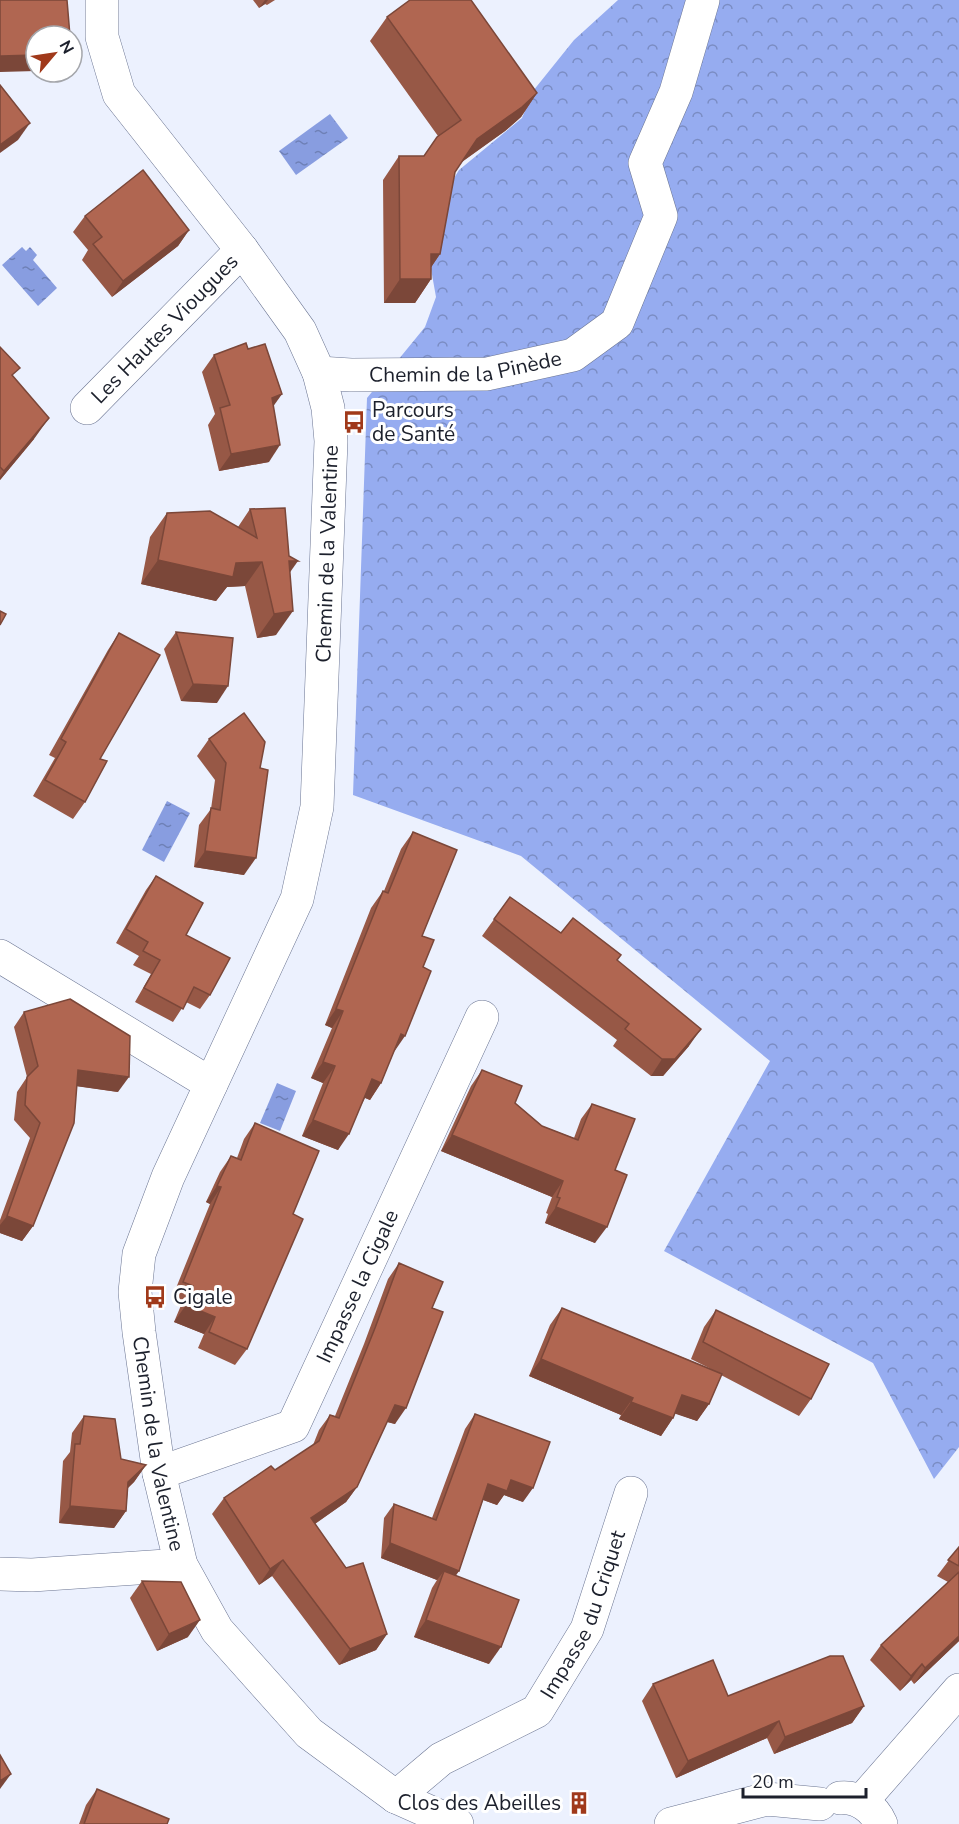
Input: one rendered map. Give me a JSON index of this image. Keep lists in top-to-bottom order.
{
  "streets": {
    "street": [
      "Les Hautes Viougues",
      "Chemin de la Pinède",
      "Chemin de la Valentine",
      "Impasse la Cigale",
      "Impasse du Criquet"
    ]
  },
  "crossings": [
    ["Les Hautes Viougues", "Chemin de la Valentine"],
    ["Chemin de la Pinède", "Chemin de la Valentine"],
    ["Chemin de la Valentine", "Impasse la Cigale"],
    ["Chemin de la Valentine", "Impasse du Criquet"]
  ],
  "places": {
    "bus stop": ["Parcours de Santé", "Cigale"],
    "building": ["Clos des Abeilles"]
  },
  "scale_bar": "20 m",
  "north": "top right"
}
